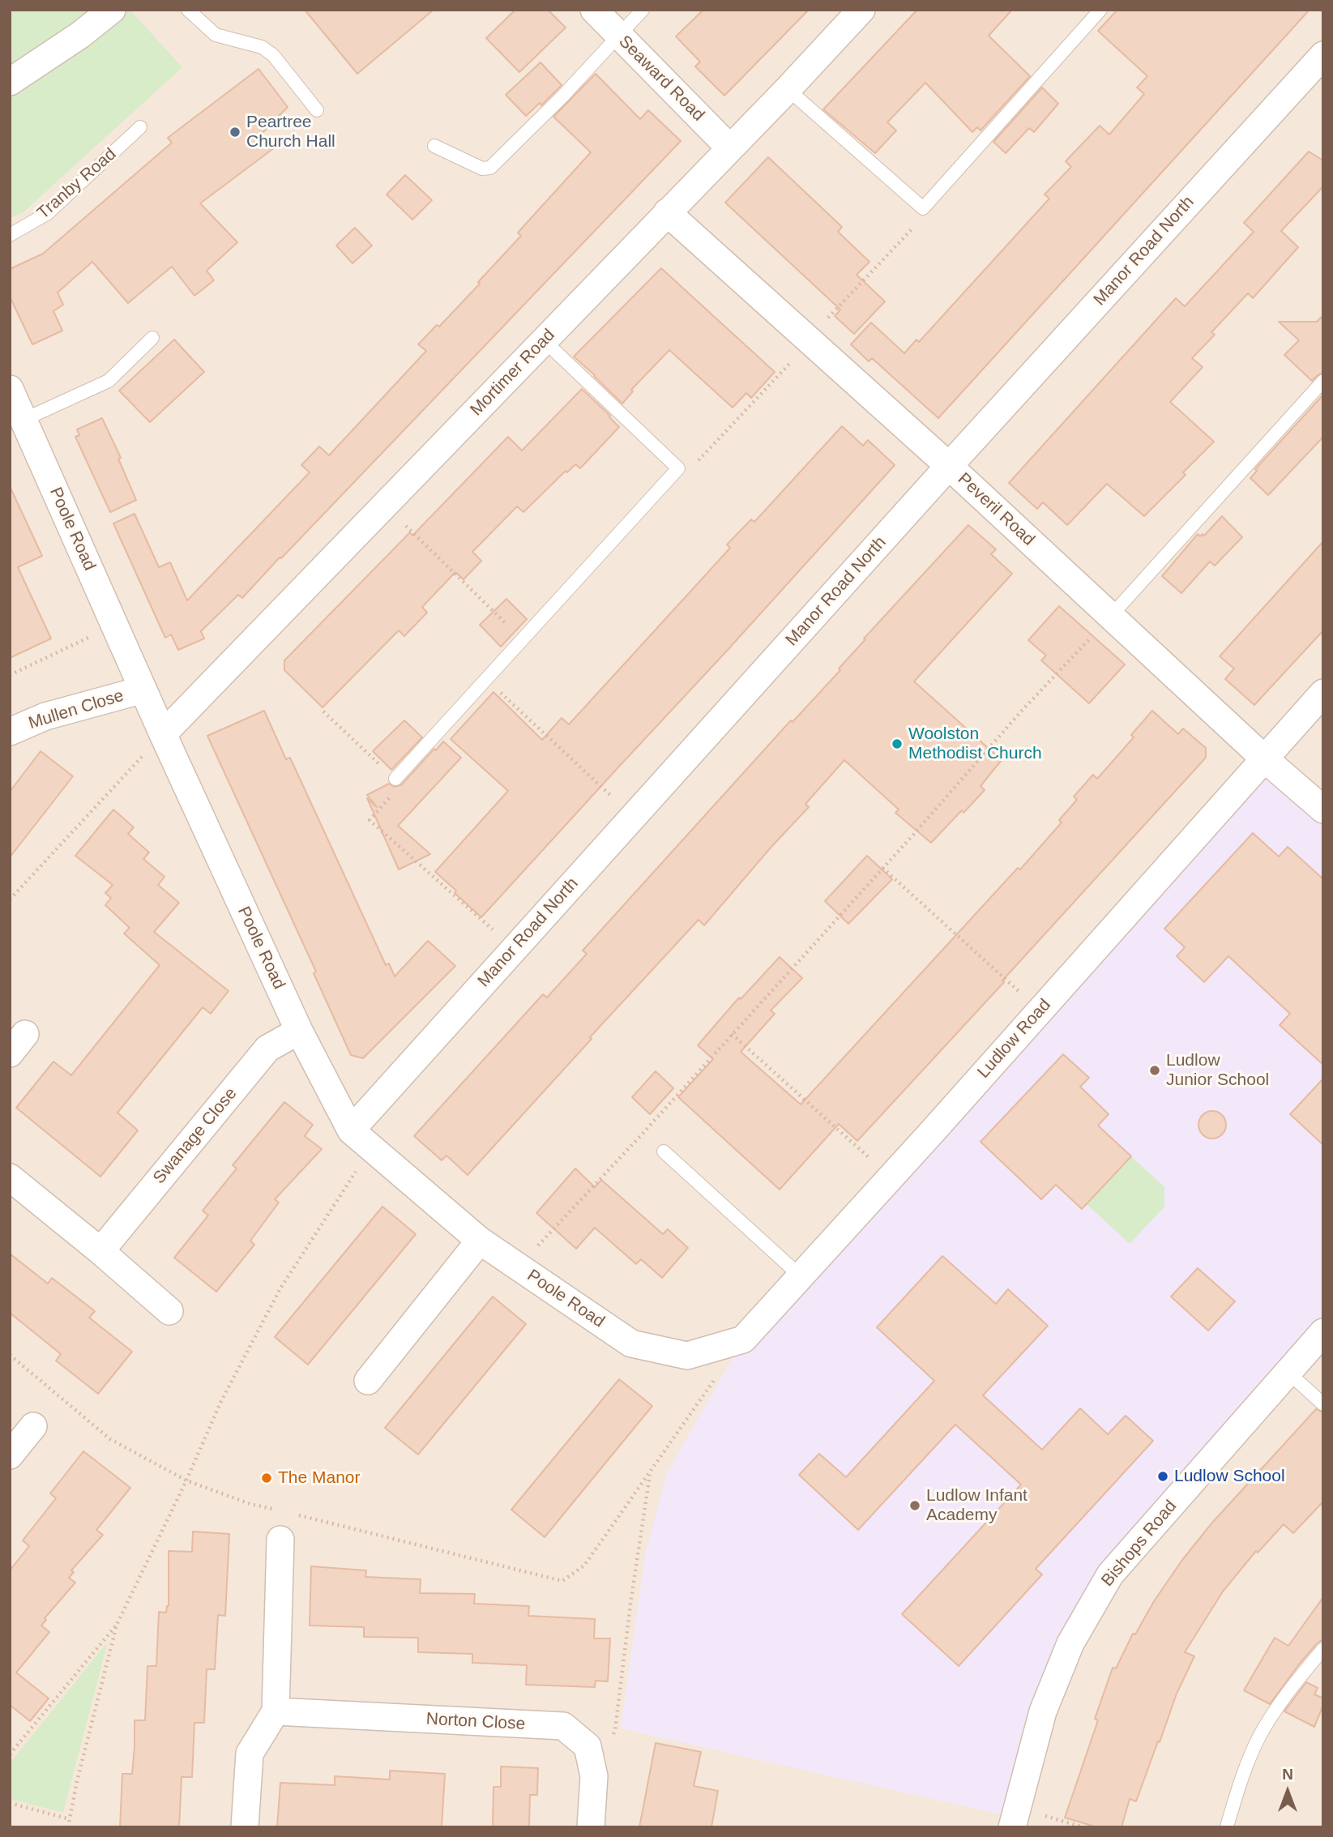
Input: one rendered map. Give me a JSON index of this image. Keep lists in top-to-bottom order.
{
  "streets": {
    "street": [
      "Seaward Road",
      "Manor Road North",
      "Mortimer Road",
      "Peveril Road",
      "Poole Road",
      "Mullen Close",
      "Ludlow Road",
      "Swanage Close",
      "Bishops Road",
      "Norton Close"
    ],
    "lane": ["Tranby Road"]
  },
  "crossings": [
    ["Seaward Road", "Mortimer Road"],
    ["Manor Road North", "Peveril Road"],
    ["Manor Road North", "Poole Road"],
    ["Mortimer Road", "Peveril Road"],
    ["Mortimer Road", "Poole Road"],
    ["Peveril Road", "Ludlow Road"],
    ["Poole Road", "Mullen Close"],
    ["Poole Road", "Ludlow Road"],
    ["Poole Road", "Swanage Close"]
  ],
  "places": [
    "Peartree Church Hall",
    "Woolston Methodist Church",
    "Ludlow Junior School",
    "Ludlow School",
    "The Manor",
    "Ludlow Infant Academy"
  ],
  "north": "top"
}
